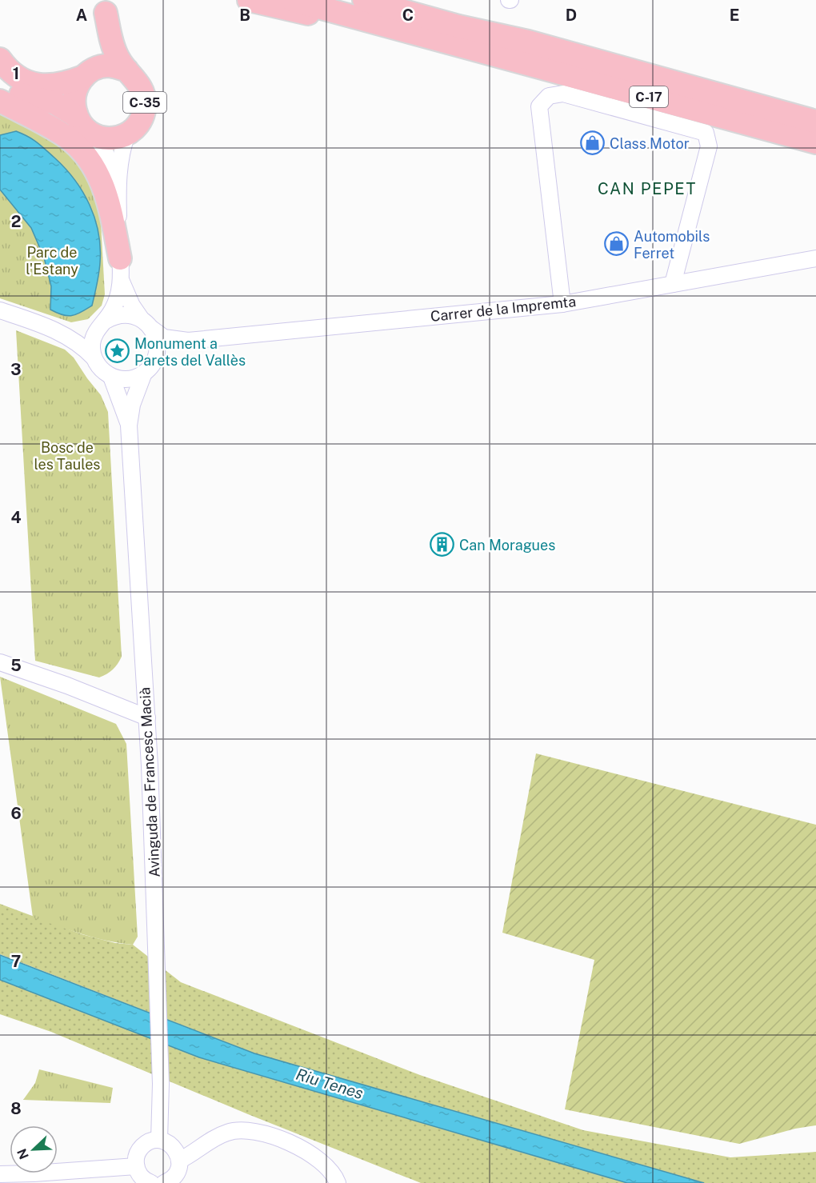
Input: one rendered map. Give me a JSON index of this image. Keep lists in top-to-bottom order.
{
  "streets": {
    "highway": ["C-17", "C-35"],
    "street": ["Carrer de la Impremta", "Avinguda de Francesc Macià"]
  },
  "districts": ["CAN PEPET"],
  "water": ["Riu Tenes"],
  "parks": ["Parc de l'Estany", "Bosc de les Taules"],
  "places": {
    "shop": ["Class Motor", "Automobils Ferret"],
    "place": ["Monument a Parets del Vallès"],
    "building": ["Can Moragues"]
  },
  "north": "bottom left",
  "grid": {
    "columns": [
      "A",
      "B",
      "C",
      "D",
      "E"
    ],
    "rows": [
      "1",
      "2",
      "3",
      "4",
      "5",
      "6",
      "7",
      "8"
    ]
  }
}
